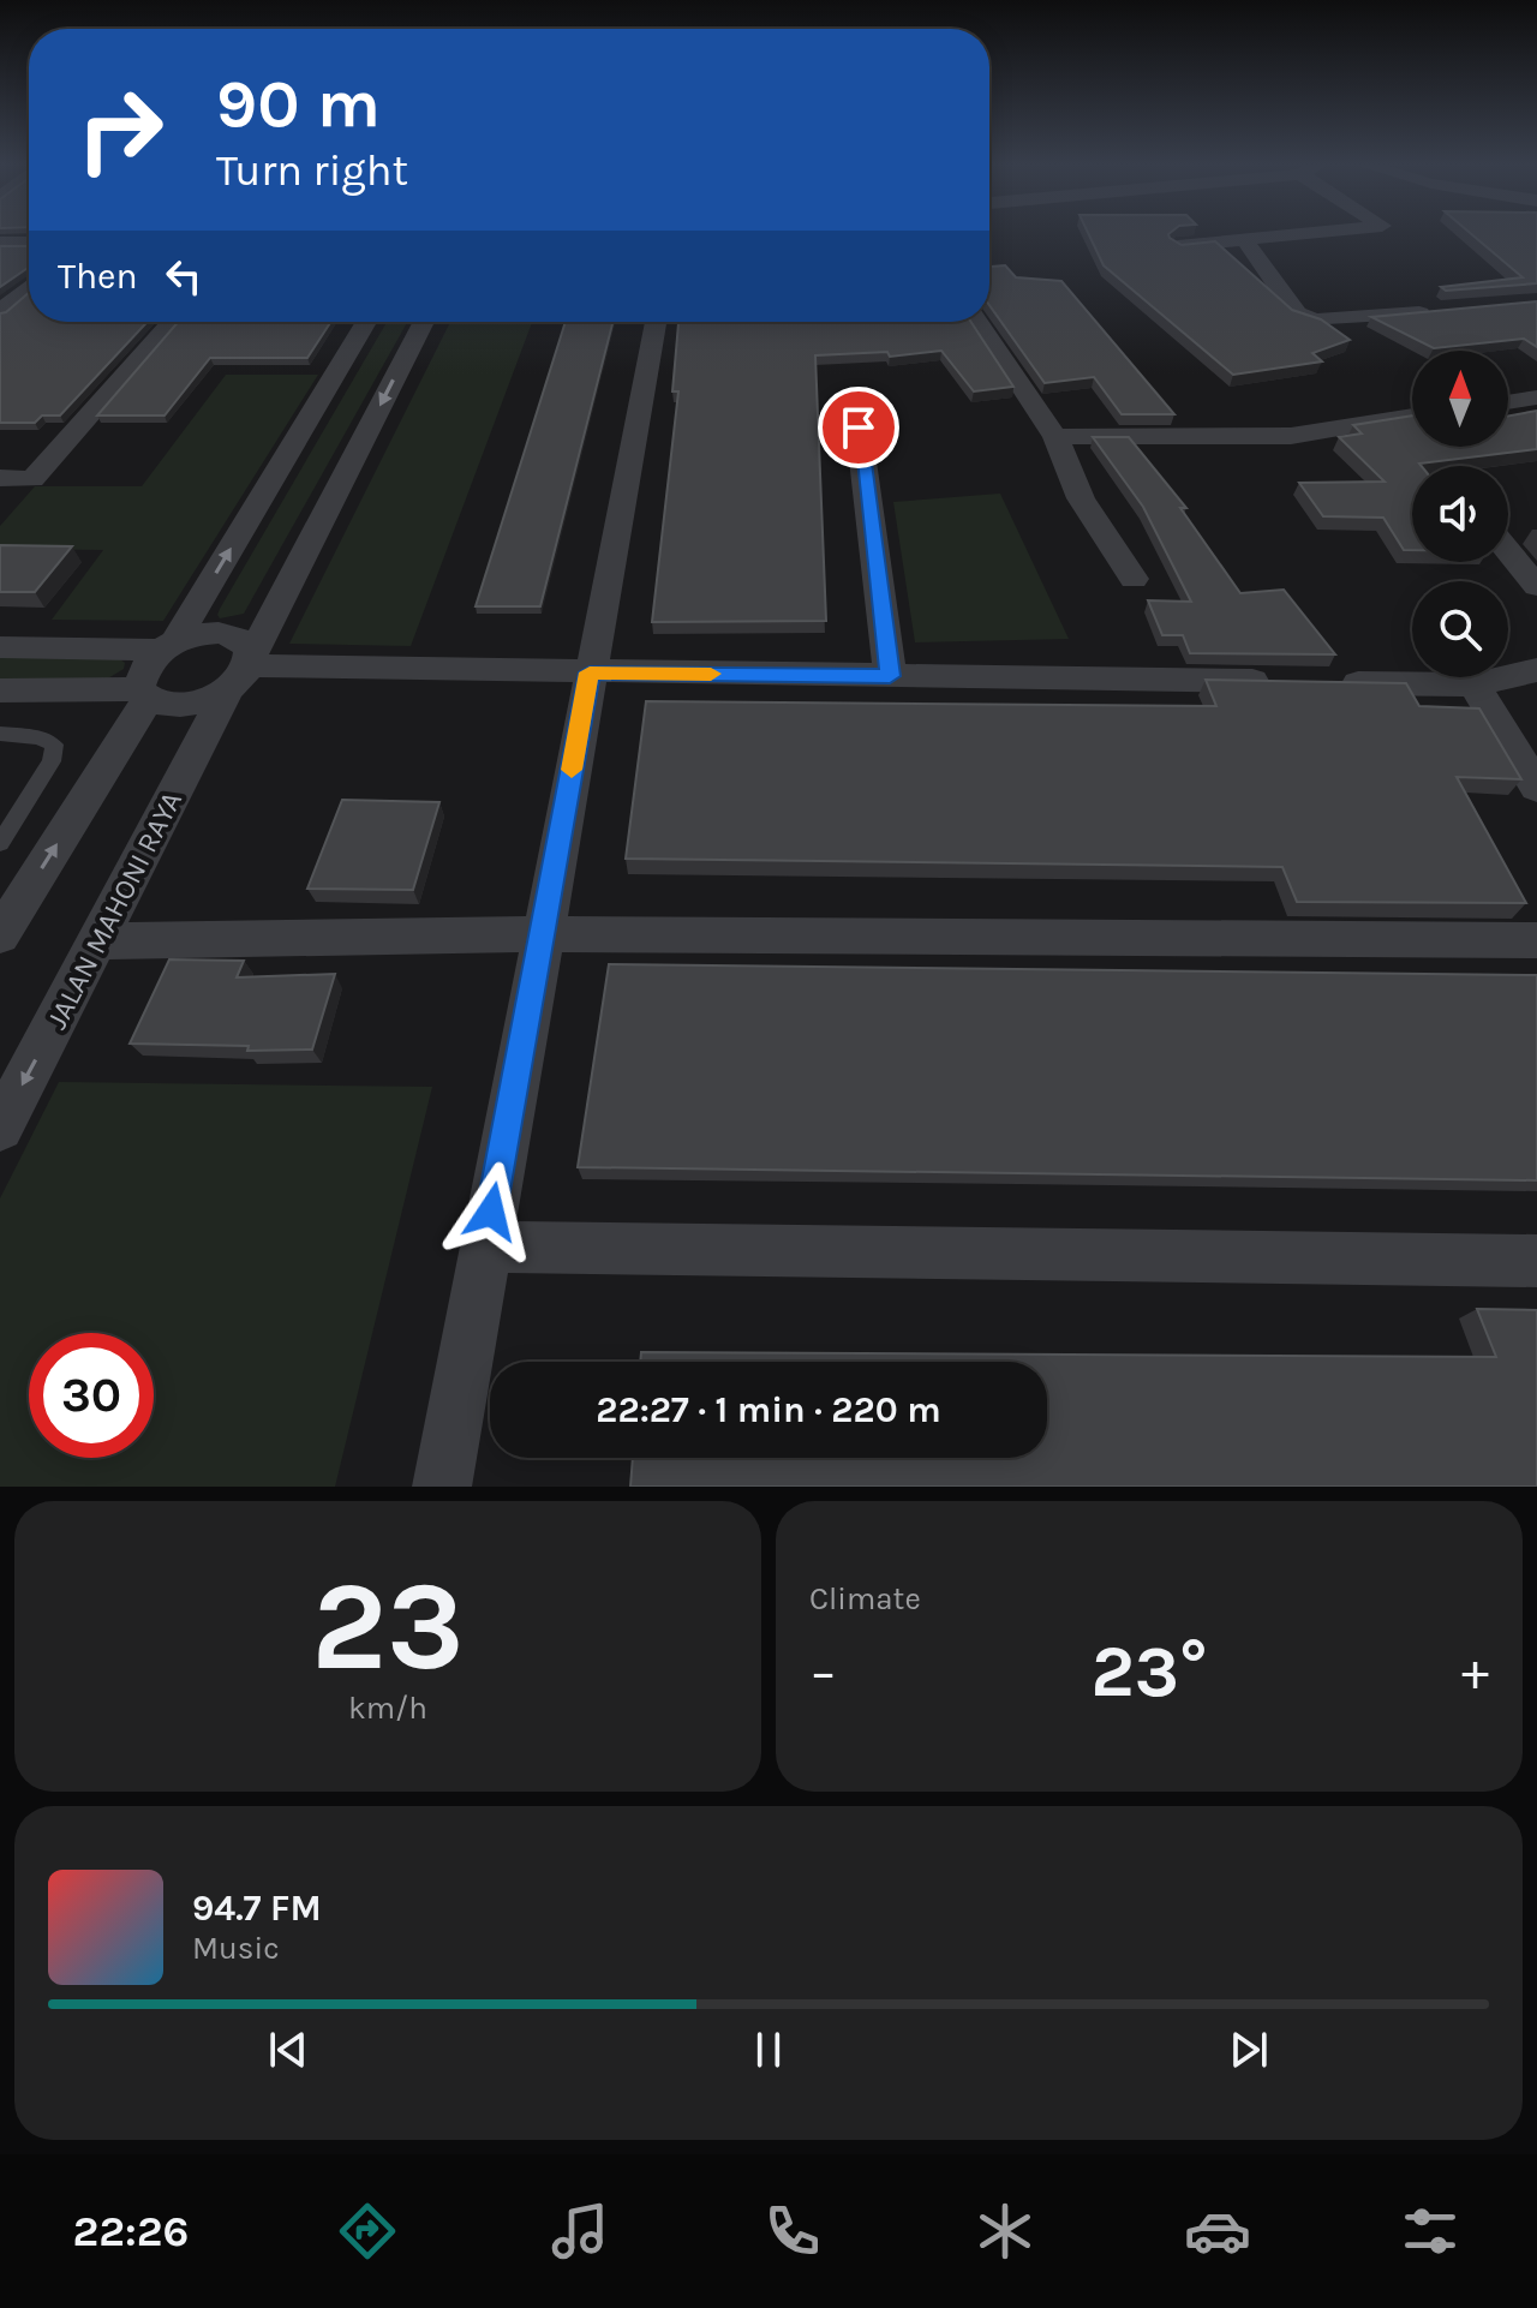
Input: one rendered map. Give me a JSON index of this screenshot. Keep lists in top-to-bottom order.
{
  "streets": {
    "street": ["JALAN MAHONI RAYA"]
  },
  "north": "top",
  "page": {
    "turn": ["90 m", "Turn right"],
    "then": "Then",
    "limit": "30",
    "trip": "22:27 · 1 min · 220 m",
    "tile": [
      ["23", "km/h"],
      "Climate"
    ],
    "heat": ["−", "23°", "+"],
    "song": ["94.7 FM", "Music"],
    "tabs": "22:26"
  }
}
